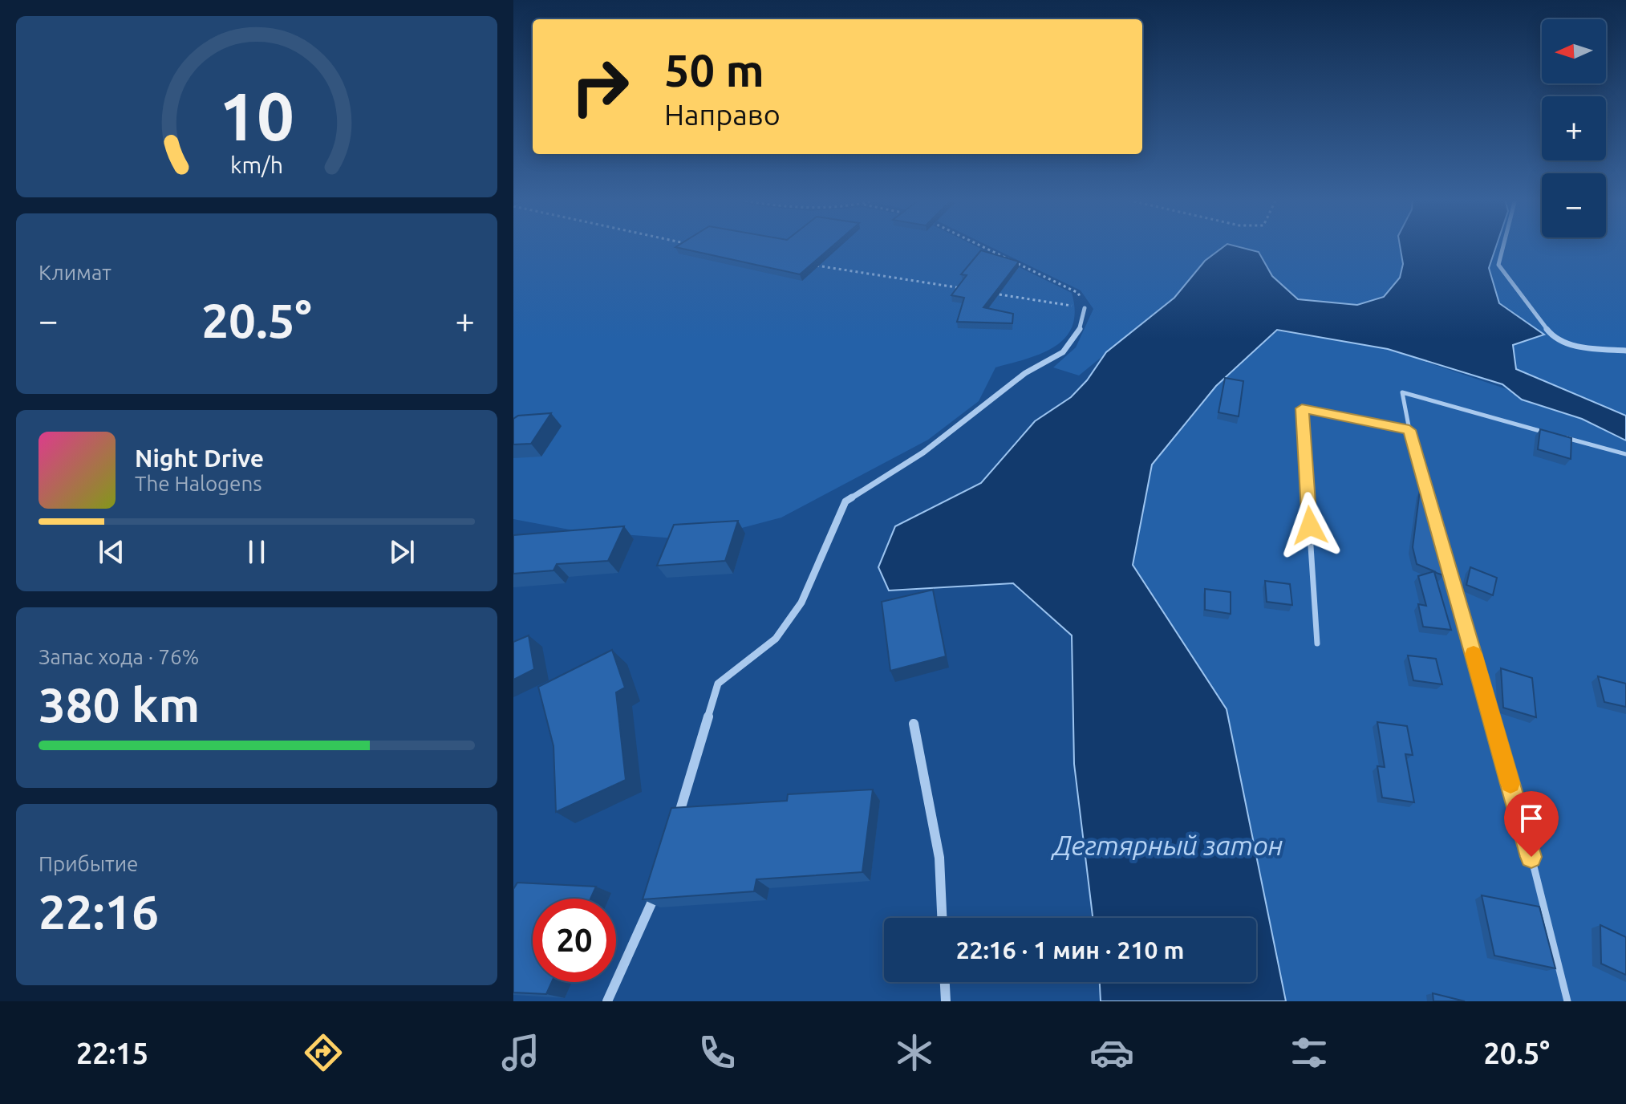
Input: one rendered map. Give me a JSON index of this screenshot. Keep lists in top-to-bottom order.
{
  "water": ["Дегтярный затон"],
  "north": "left",
  "page": {
    "map_buttons": ["+", "−"],
    "turn": ["50 m", "Направо"],
    "tile": [
      "Климат",
      ["Запас хода · 76%", "380 km"],
      ["Прибытие", "22:16"]
    ],
    "heat": ["−", "20.5°", "+"],
    "song": ["Night Drive", "The Halogens"],
    "limit": "20",
    "trip": "22:16 · 1 мин · 210 m",
    "tabs": ["22:15", "20.5°"],
    "gauge": ["10", "km/h"]
  }
}
